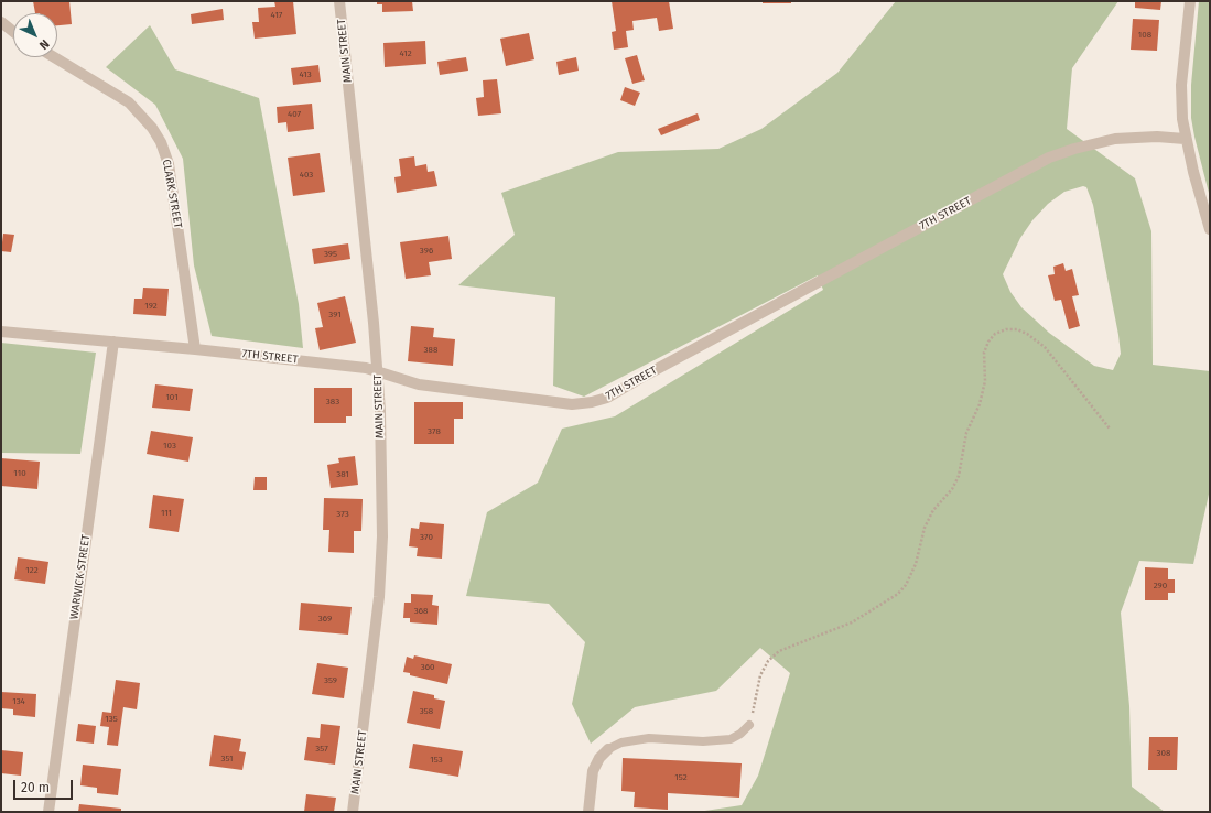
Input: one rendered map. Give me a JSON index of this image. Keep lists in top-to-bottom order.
{
  "streets": {
    "street": [
      "MAIN STREET",
      "CLARK STREET",
      "7TH STREET",
      "WARWICK STREET"
    ]
  },
  "crossings": [
    ["MAIN STREET", "7TH STREET"],
    ["CLARK STREET", "7TH STREET"],
    ["7TH STREET", "WARWICK STREET"]
  ],
  "house_numbers": [
    "417",
    "108",
    "412",
    "413",
    "407",
    "403",
    "396",
    "395",
    "192",
    "391",
    "388",
    "101",
    "383",
    "378",
    "103",
    "110",
    "381",
    "111",
    "373",
    "370",
    "122",
    "290",
    "368",
    "369",
    "360",
    "359",
    "134",
    "358",
    "135",
    "357",
    "308",
    "351",
    "153",
    "152"
  ],
  "scale_bar": "20 m",
  "north": "bottom right"
}
